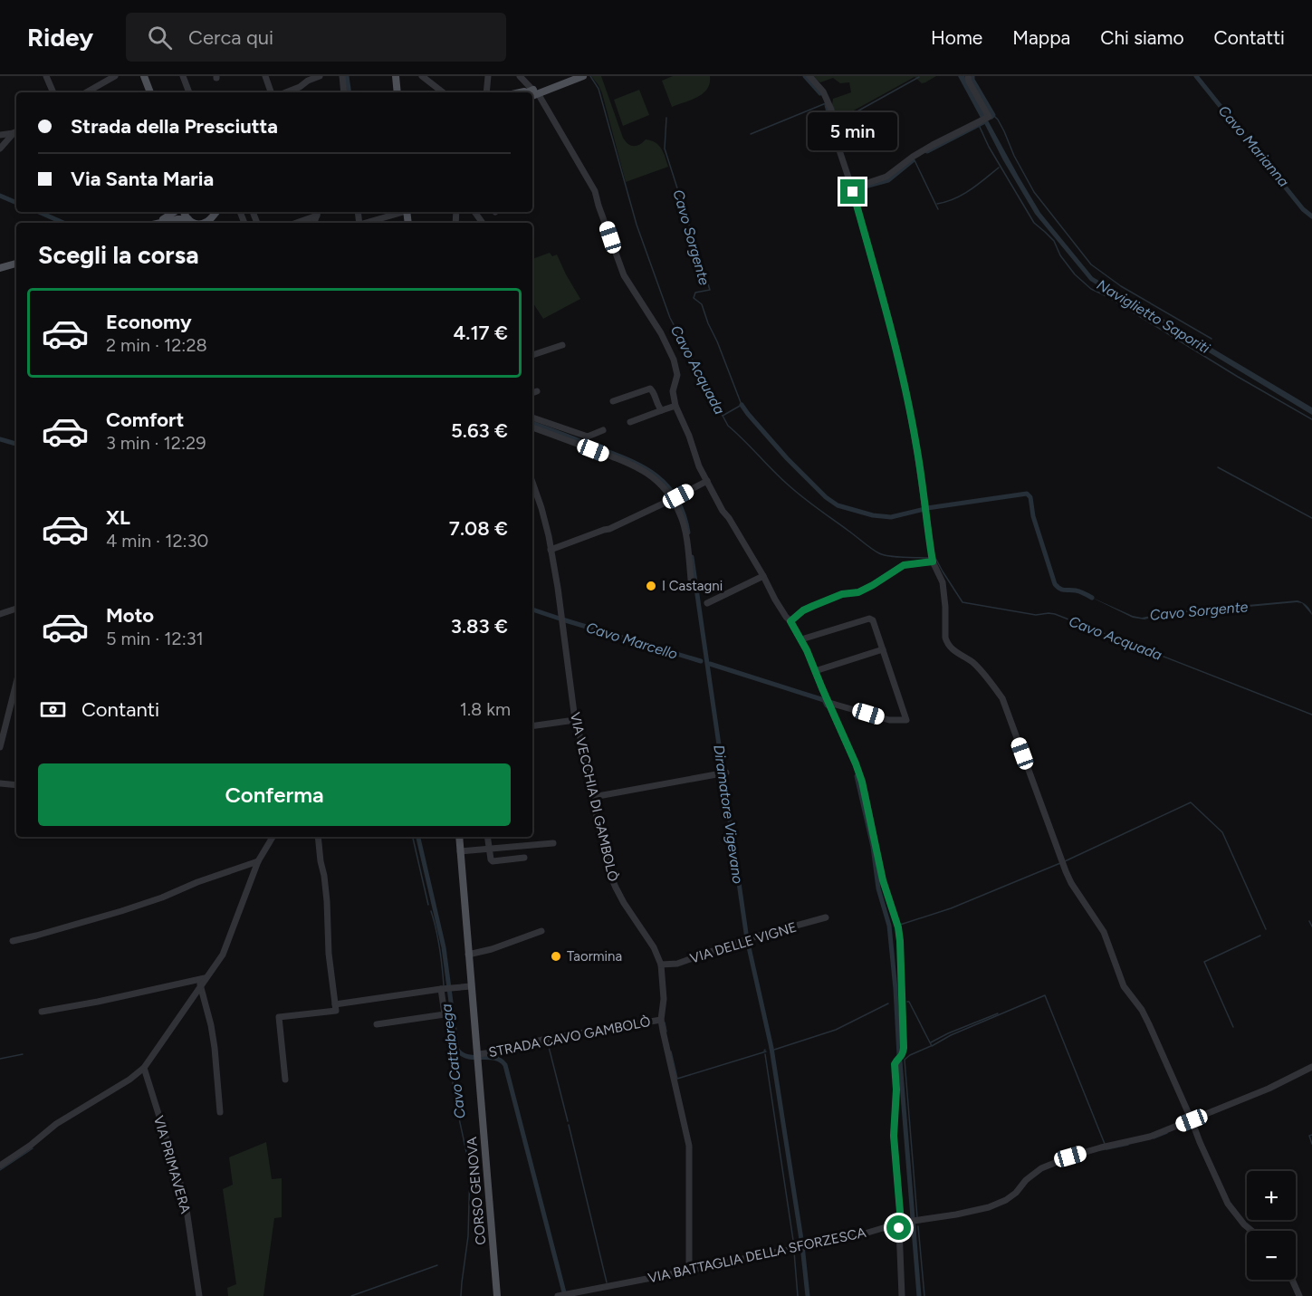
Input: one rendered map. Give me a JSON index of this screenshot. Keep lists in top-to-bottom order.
{
  "streets": {
    "main road": ["CORSO GENOVA"],
    "street": [
      "VIA VECCHIA DI GAMBOLÒ",
      "VIA DELLE VIGNE",
      "STRADA CAVO GAMBOLÒ",
      "VIA PRIMAVERA",
      "VIA BATTAGLIA DELLA SFORZESCA"
    ]
  },
  "crossings": [
    ["VIA VECCHIA DI GAMBOLÒ", "VIA DELLE VIGNE"],
    ["VIA VECCHIA DI GAMBOLÒ", "STRADA CAVO GAMBOLÒ"],
    ["VIA VECCHIA DI GAMBOLÒ", "VIA BATTAGLIA DELLA SFORZESCA"],
    ["STRADA CAVO GAMBOLÒ", "CORSO GENOVA"]
  ],
  "water": [
    "Cavo Marianna",
    "Cavo Sorgente",
    "Naviglietto Saporiti",
    "Cavo Acquada",
    "Cavo Marcello",
    "Diramatore Vigevano",
    "Cavo Cattabrega"
  ],
  "places": ["I Castagni", "Taormina"],
  "page": {
    "header": "Ridey",
    "search": "Cerca qui",
    "nav": [
      "Home",
      "Mappa",
      "Chi siamo",
      "Contatti"
    ],
    "banner": ["Strada della Presciutta", "Via Santa Maria"],
    "bubble": "5 min",
    "heading": "Scegli la corsa",
    "list": [
      {
        "name": "Economy",
        "note": "2 min · 12:28",
        "value": "4.17 €"
      },
      {
        "name": "Comfort",
        "note": "3 min · 12:29",
        "value": "5.63 €"
      },
      {
        "name": "XL",
        "note": "4 min · 12:30",
        "value": "7.08 €"
      },
      {
        "name": "Moto",
        "note": "5 min · 12:31",
        "value": "3.83 €"
      }
    ],
    "pay": ["Contanti", "1.8 km"],
    "buttons": "Conferma",
    "map_buttons": ["+", "−"]
  }
}
